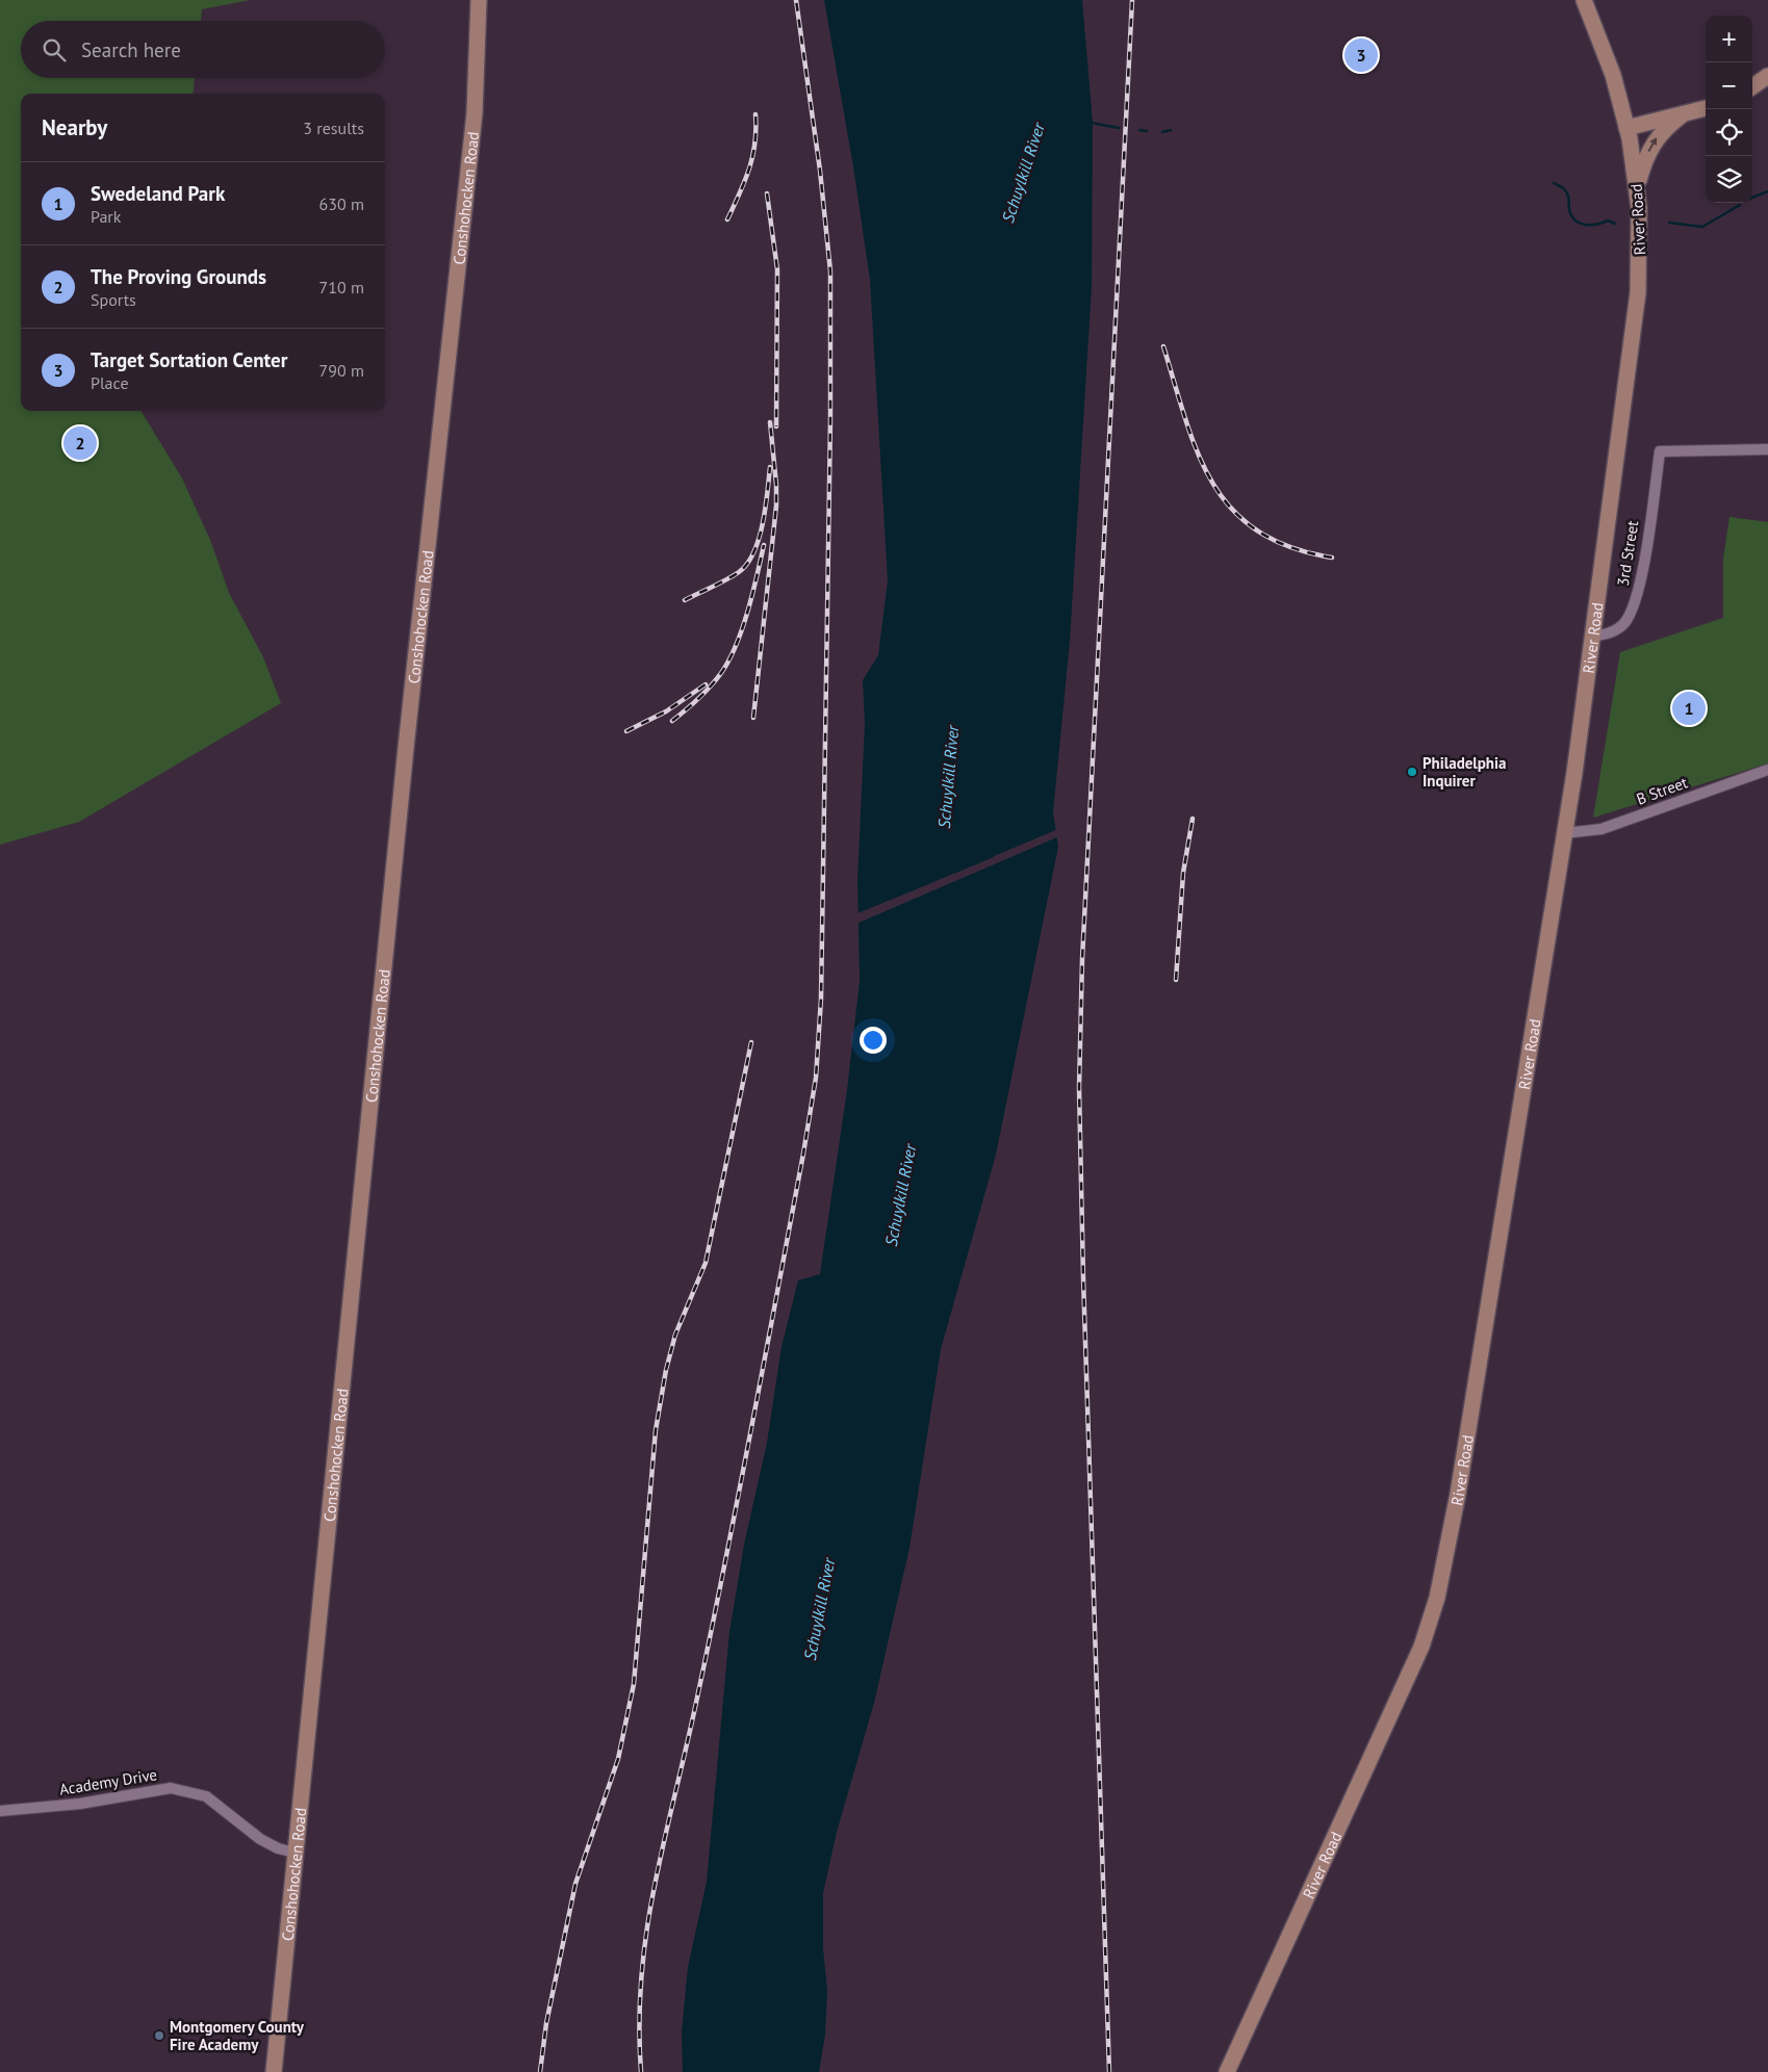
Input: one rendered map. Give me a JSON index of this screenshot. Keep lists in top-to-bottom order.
{
  "streets": {
    "main road": ["Conshohocken Road", "River Road"],
    "street": ["3rd Street", "B Street", "Academy Drive"]
  },
  "crossings": [
    ["Conshohocken Road", "Academy Drive"],
    ["River Road", "3rd Street"],
    ["River Road", "B Street"]
  ],
  "water": ["Schuylkill River"],
  "places": ["Philadelphia Inquirer", "Montgomery County Fire Academy"],
  "page": {
    "map_buttons": ["+", "−"],
    "search": "Search here",
    "pins": ["3", "2", "1"],
    "heading": ["Nearby", "3 results"],
    "list": [
      {
        "mark": "1",
        "name": "Swedeland Park",
        "note": "Park",
        "value": "630 m"
      },
      {
        "mark": "2",
        "name": "The Proving Grounds",
        "note": "Sports",
        "value": "710 m"
      },
      {
        "mark": "3",
        "name": "Target Sortation Center",
        "note": "Place",
        "value": "790 m"
      }
    ]
  }
}
